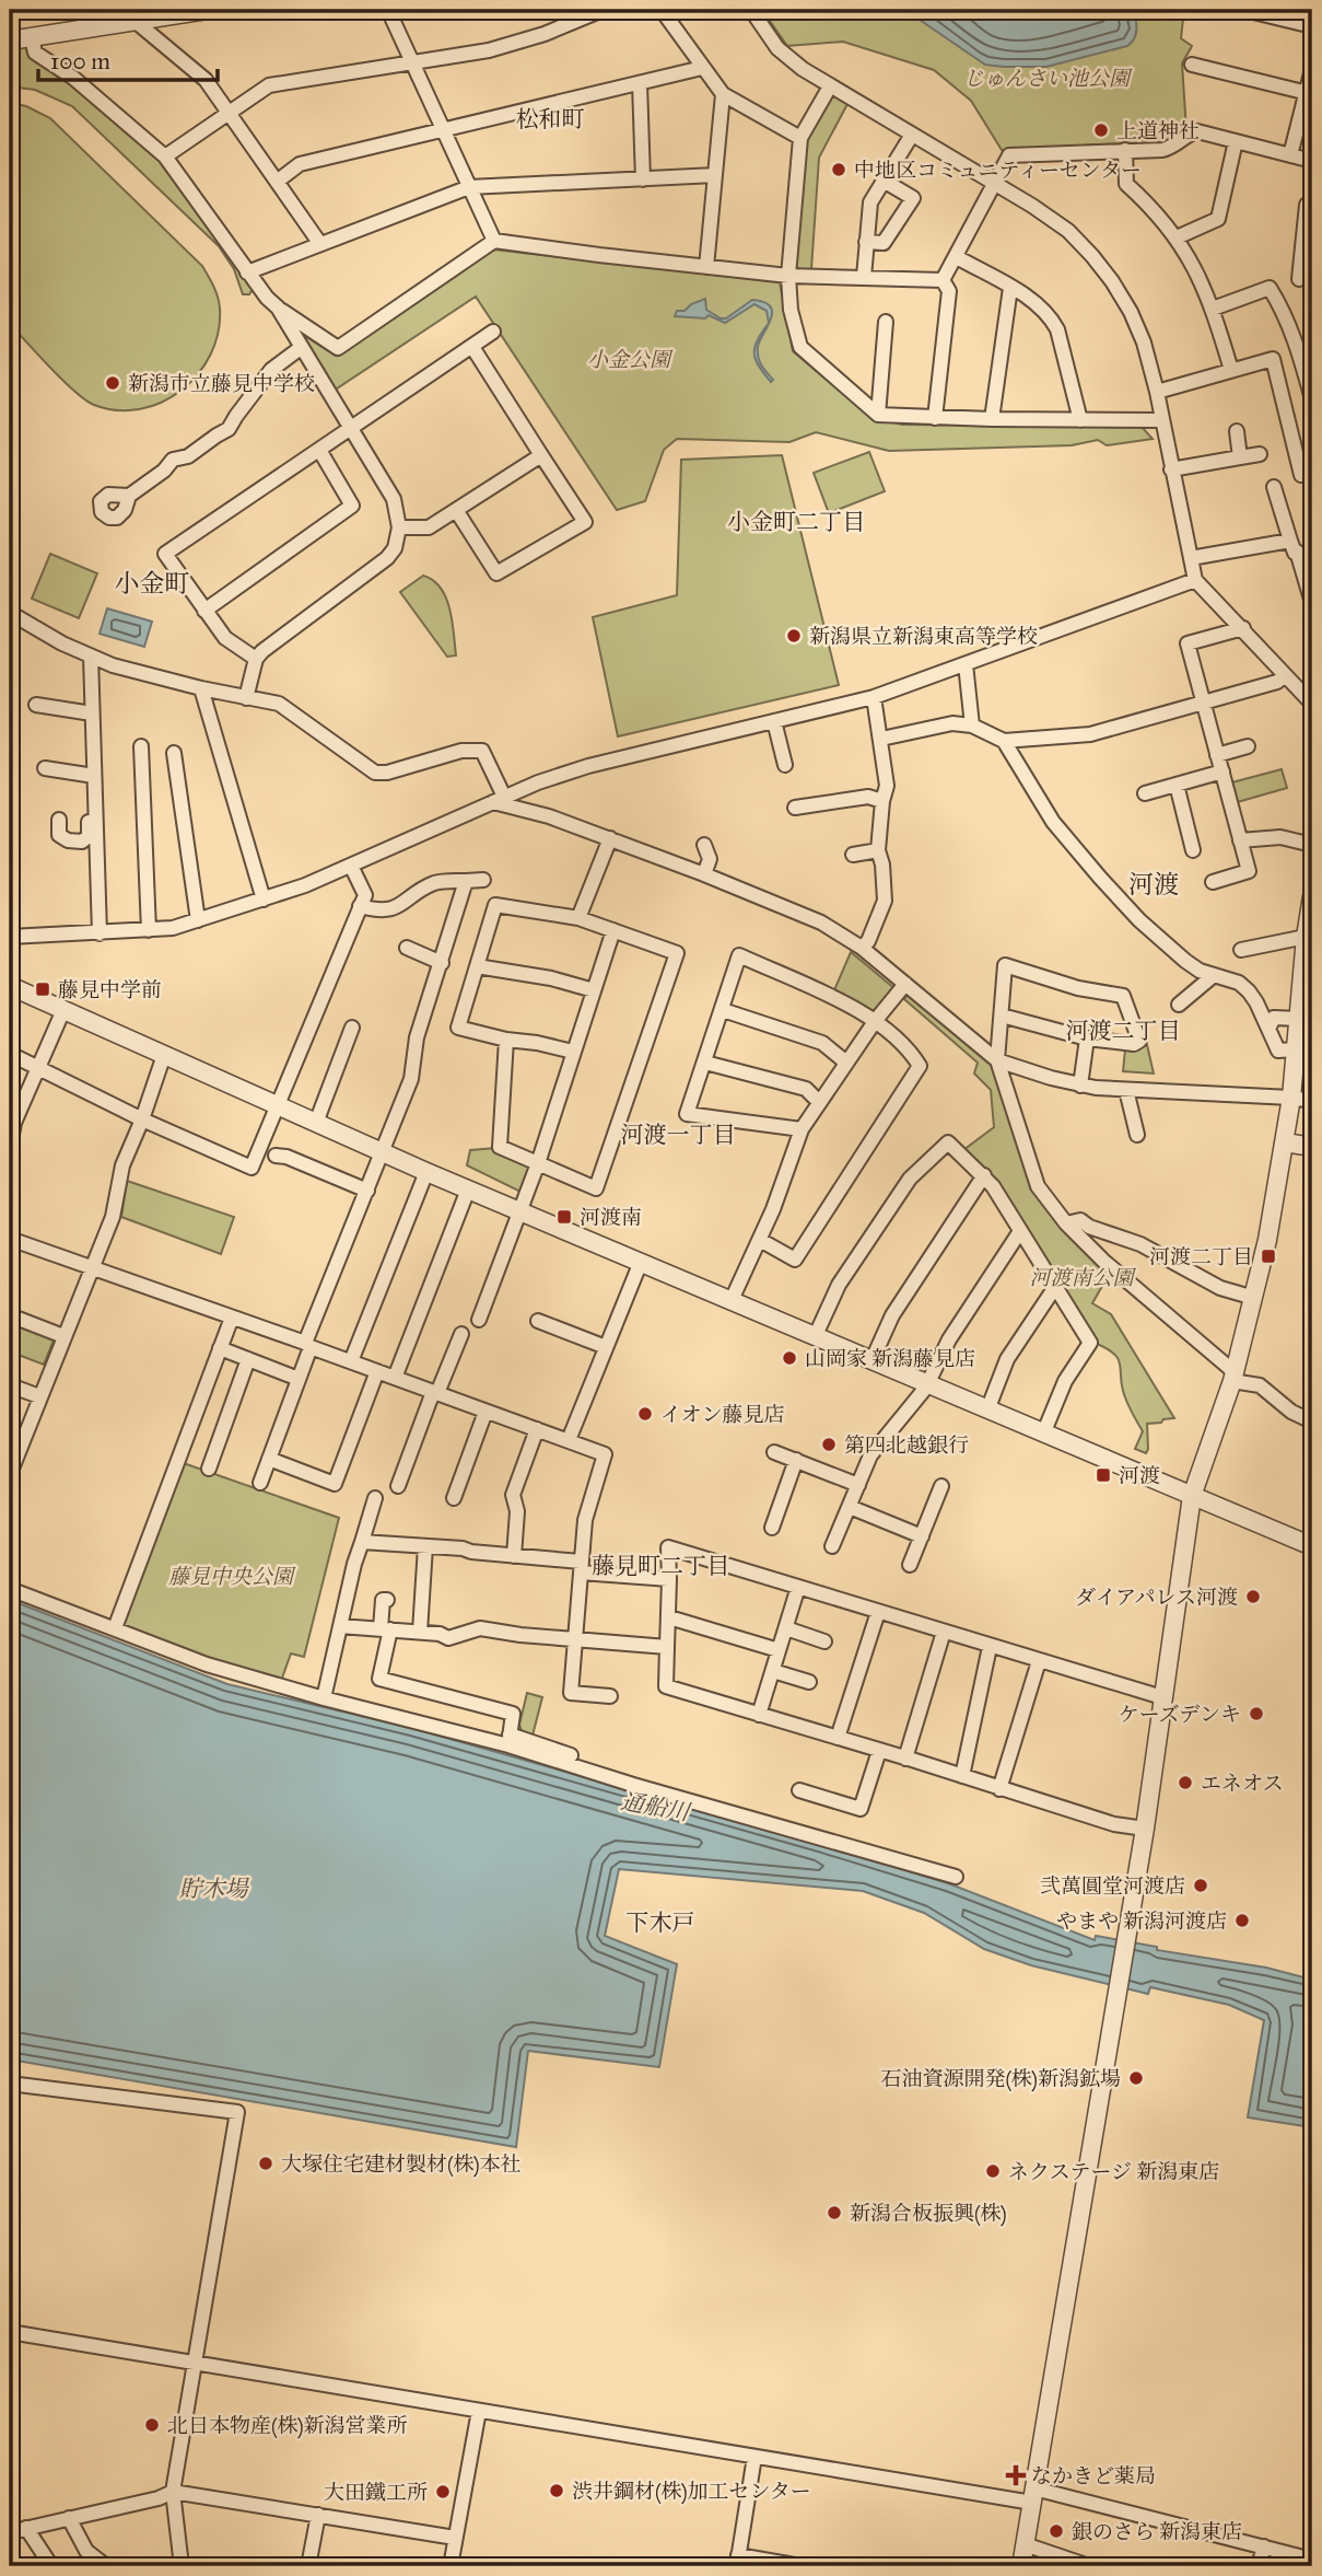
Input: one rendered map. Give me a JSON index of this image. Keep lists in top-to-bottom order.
{
  "districts": [
    "松和町",
    "小金町二丁目",
    "小金町",
    "河渡",
    "河渡二丁目",
    "河渡一丁目",
    "藤見町二丁目",
    "下木戸"
  ],
  "water": ["通船川", "貯木場"],
  "parks": [
    "じゅんさい池公園",
    "小金公園",
    "河渡南公園",
    "藤見中央公園"
  ],
  "places": {
    "other": [
      "上道神社",
      "中地区コミュニティーセンター",
      "新潟市立藤見中学校",
      "新潟県立新潟東高等学校",
      "山岡家 新潟藤見店",
      "イオン藤見店",
      "第四北越銀行",
      "ダイアパレス河渡",
      "ケーズデンキ",
      "エネオス",
      "弐萬圓堂河渡店",
      "やまや 新潟河渡店",
      "石油資源開発(株)新潟鉱場",
      "大塚住宅建材製材(株)本社",
      "ネクステージ 新潟東店",
      "新潟合板振興(株)",
      "北日本物産(株)新潟営業所",
      "渋井鋼材(株)加工センター",
      "大田鐵工所",
      "銀のさら 新潟東店"
    ],
    "transit": [
      "藤見中学前",
      "河渡南",
      "河渡二丁目",
      "河渡"
    ],
    "health": ["なかきど薬局"]
  },
  "scale_bar": "100 m"
}
